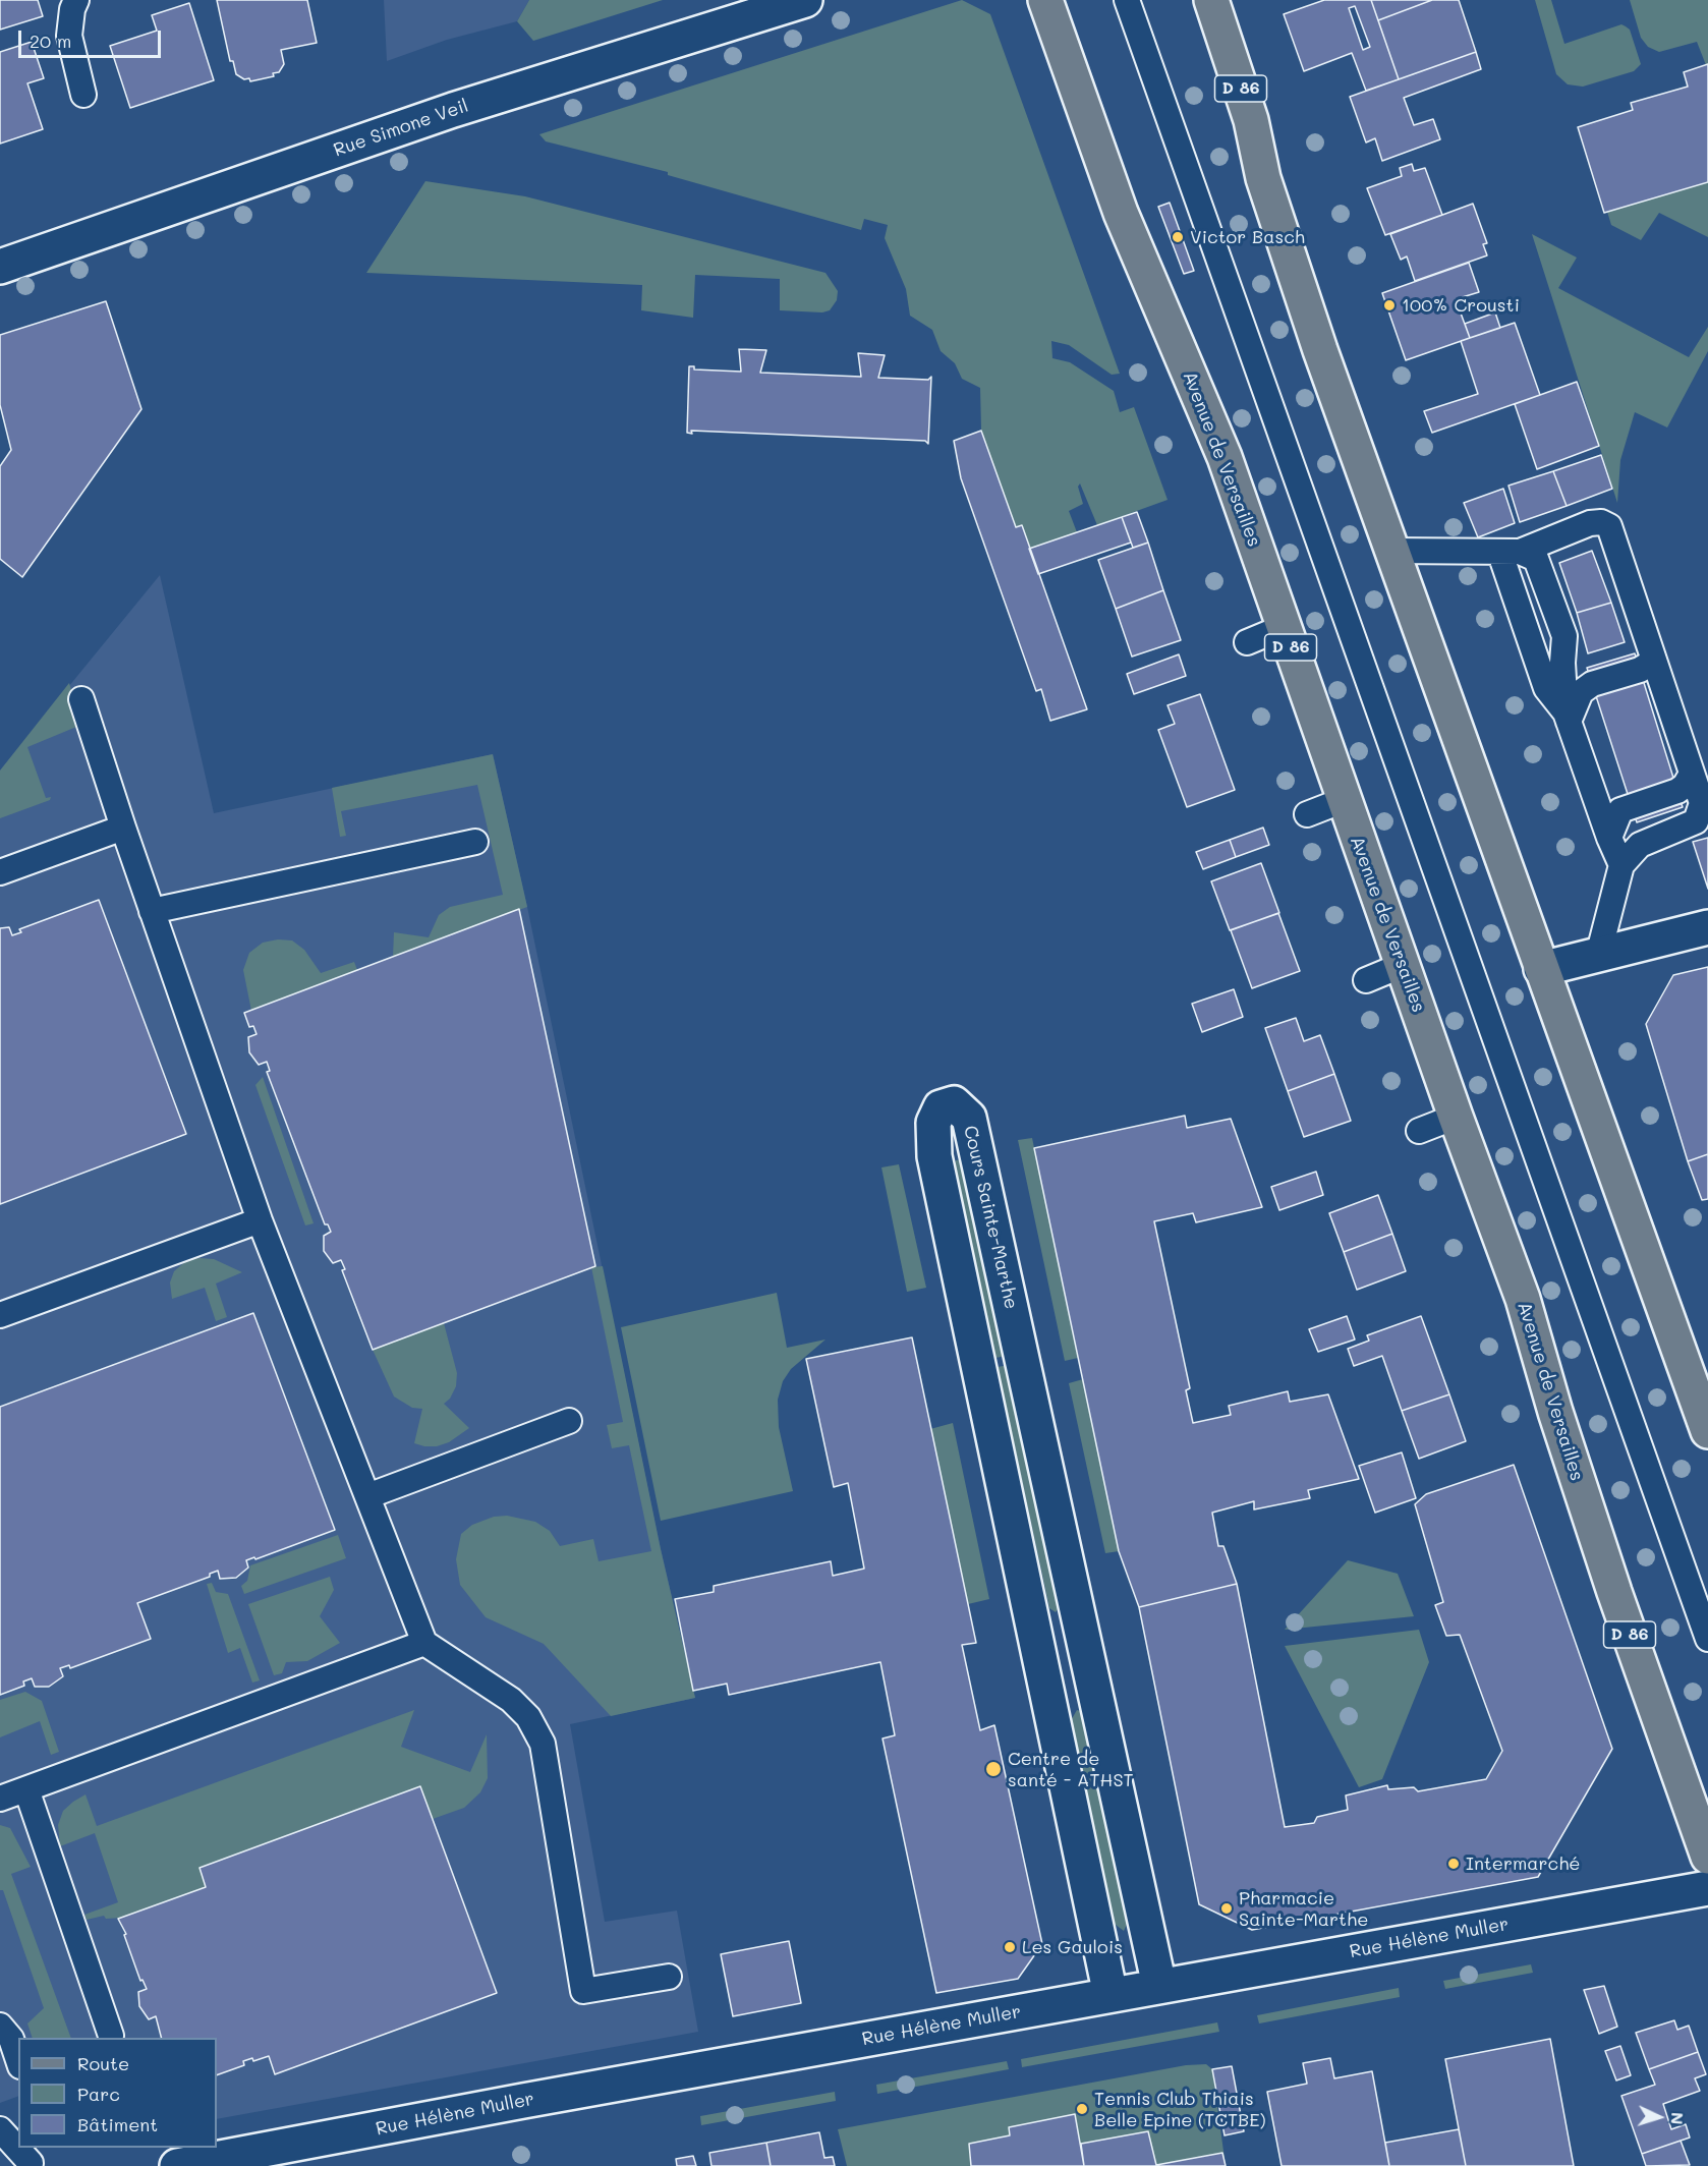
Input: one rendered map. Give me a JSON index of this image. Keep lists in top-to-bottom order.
{
  "streets": {
    "main road": ["D 86", "Avenue de Versailles"],
    "street": ["Rue Simone Veil", "Cours Sainte-Marthe", "Rue Hélène Muller"]
  },
  "crossings": [
    ["Cours Sainte-Marthe", "Rue Hélène Muller"]
  ],
  "places": [
    "Victor Basch",
    "100% Crousti",
    "Centre de santé - ATHST",
    "Intermarché",
    "Pharmacie Sainte-Marthe",
    "Les Gaulois",
    "Tennis Club Thiais Belle Epine (TCTBE)"
  ],
  "legend": ["Route", "Parc", "Bâtiment"],
  "scale_bar": "20 m",
  "north": "right"
}
